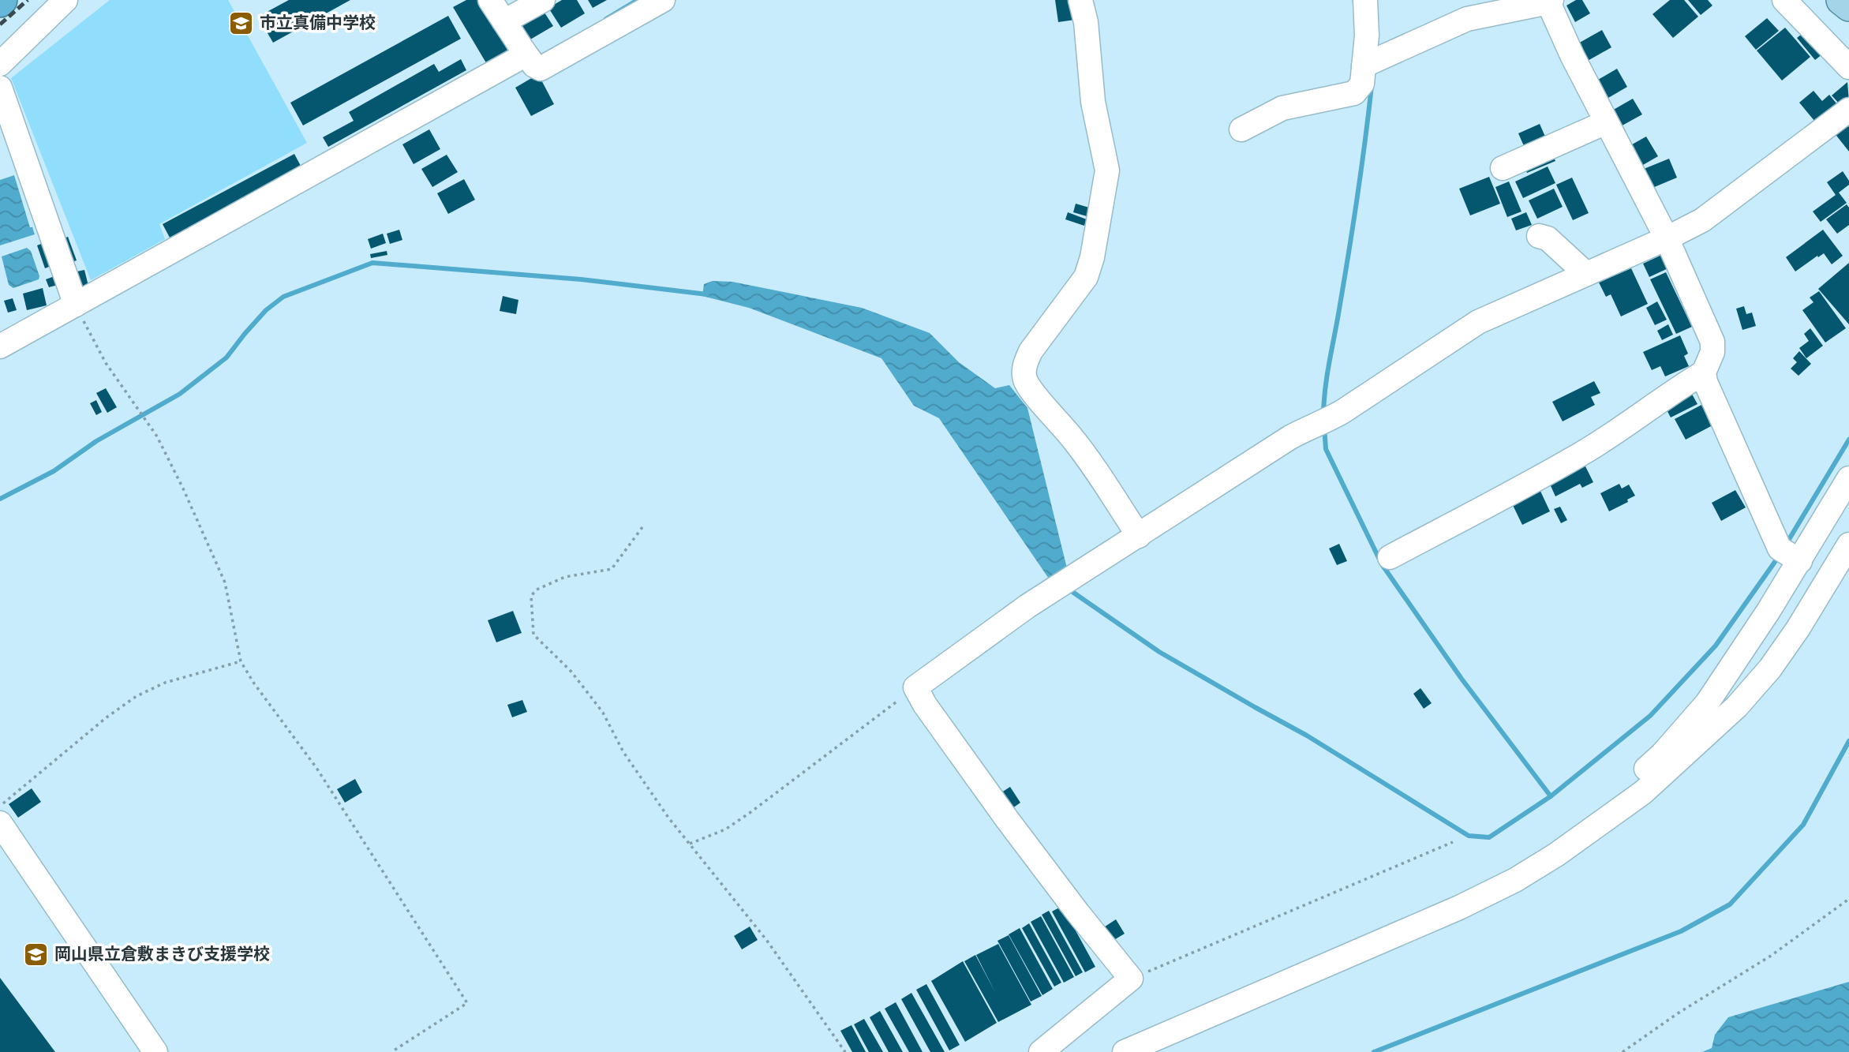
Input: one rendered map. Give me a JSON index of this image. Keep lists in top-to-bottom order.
{
  "places": {
    "school or university": ["市立真備中学校", "岡山県立倉敷まきび支援学校"]
  }
}
